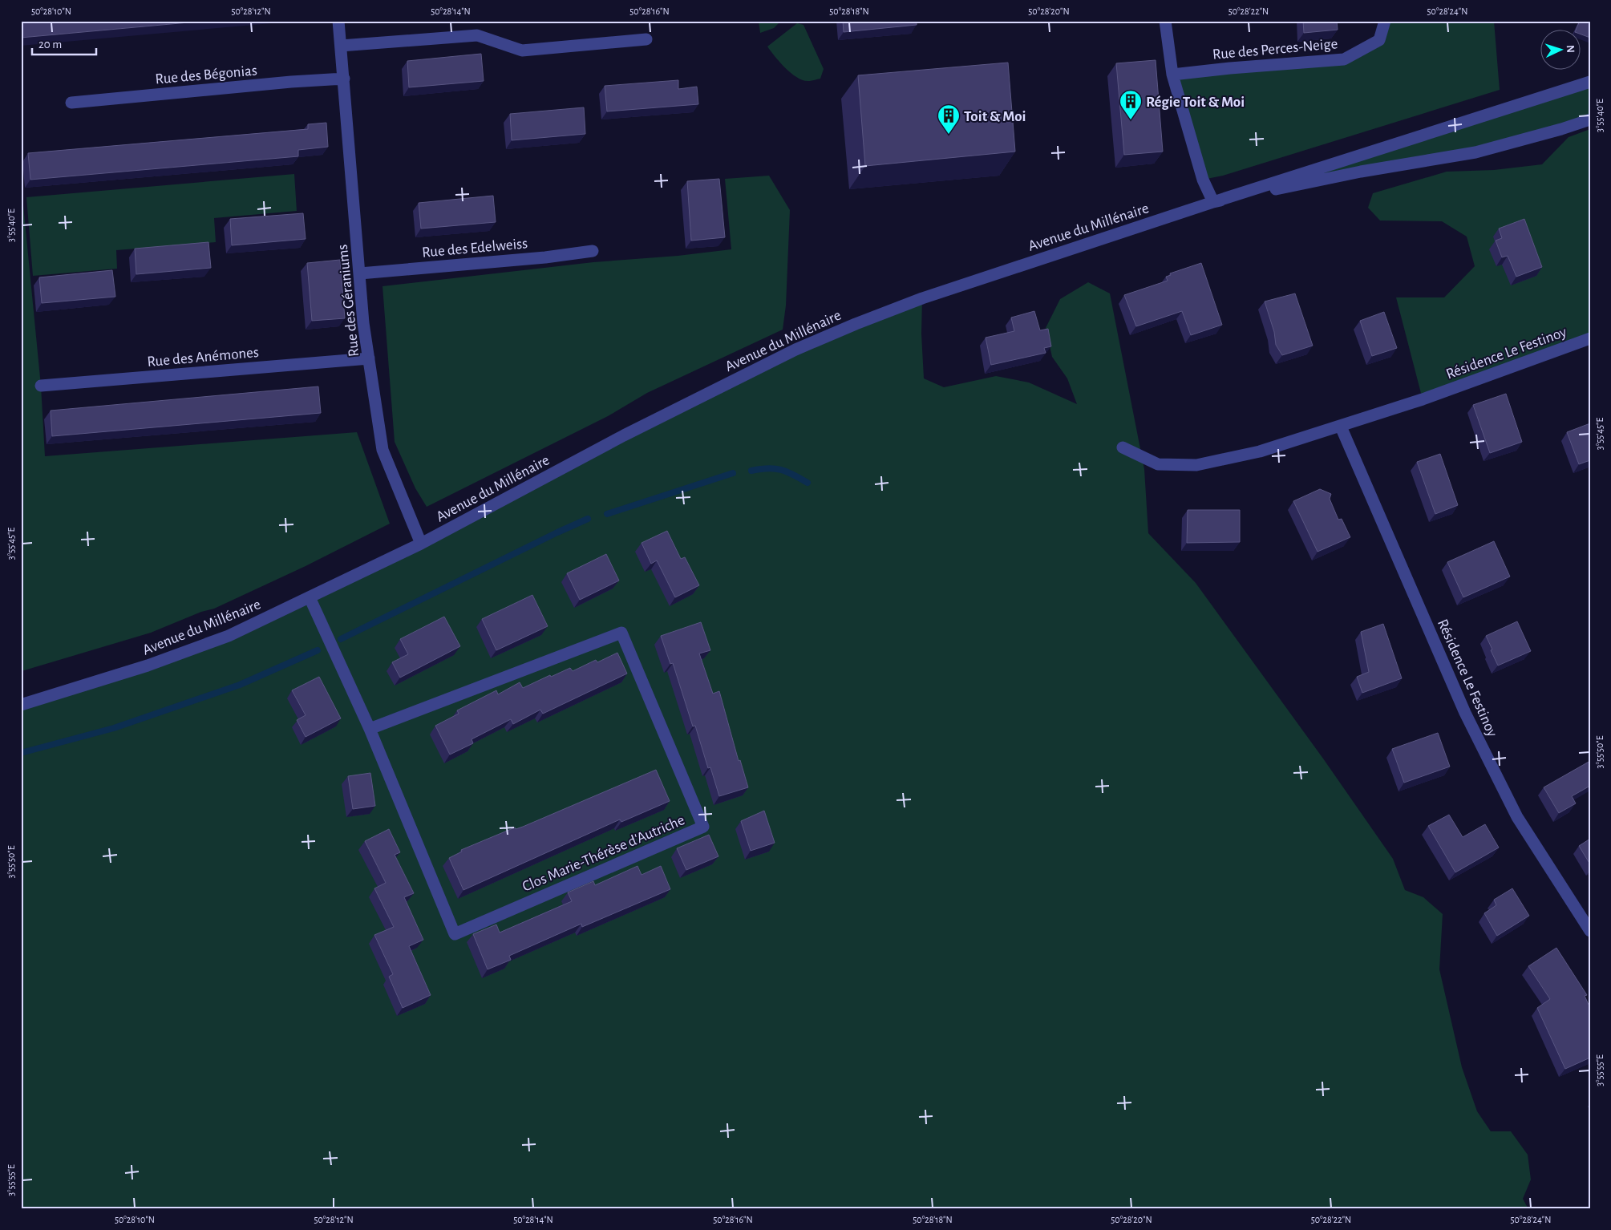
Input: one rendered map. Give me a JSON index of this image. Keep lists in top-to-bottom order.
{
  "streets": {
    "street": [
      "Rue des Perces-Neige",
      "Rue des Bégonias",
      "Avenue du Millénaire",
      "Rue des Edelweiss",
      "Rue des Géraniums",
      "Résidence Le Festinoy",
      "Rue des Anémones",
      "Clos Marie-Thérèse d'Autriche"
    ]
  },
  "crossings": [
    ["Rue des Bégonias", "Rue des Géraniums"],
    ["Avenue du Millénaire", "Rue des Géraniums"],
    ["Avenue du Millénaire", "Clos Marie-Thérèse d'Autriche"],
    ["Rue des Edelweiss", "Rue des Géraniums"],
    ["Rue des Géraniums", "Rue des Anémones"]
  ],
  "places": {
    "building": ["Régie Toit & Moi", "Toit & Moi"]
  },
  "scale_bar": "20 m",
  "north": "right",
  "coordinates": [
    "50°28'10\"N",
    "50°28'12\"N",
    "50°28'14\"N",
    "50°28'16\"N",
    "50°28'18\"N",
    "50°28'20\"N",
    "50°28'22\"N",
    "50°28'24\"N",
    "3°55'40\"E",
    "3°55'45\"E",
    "3°55'50\"E",
    "3°55'55\"E"
  ]
}
